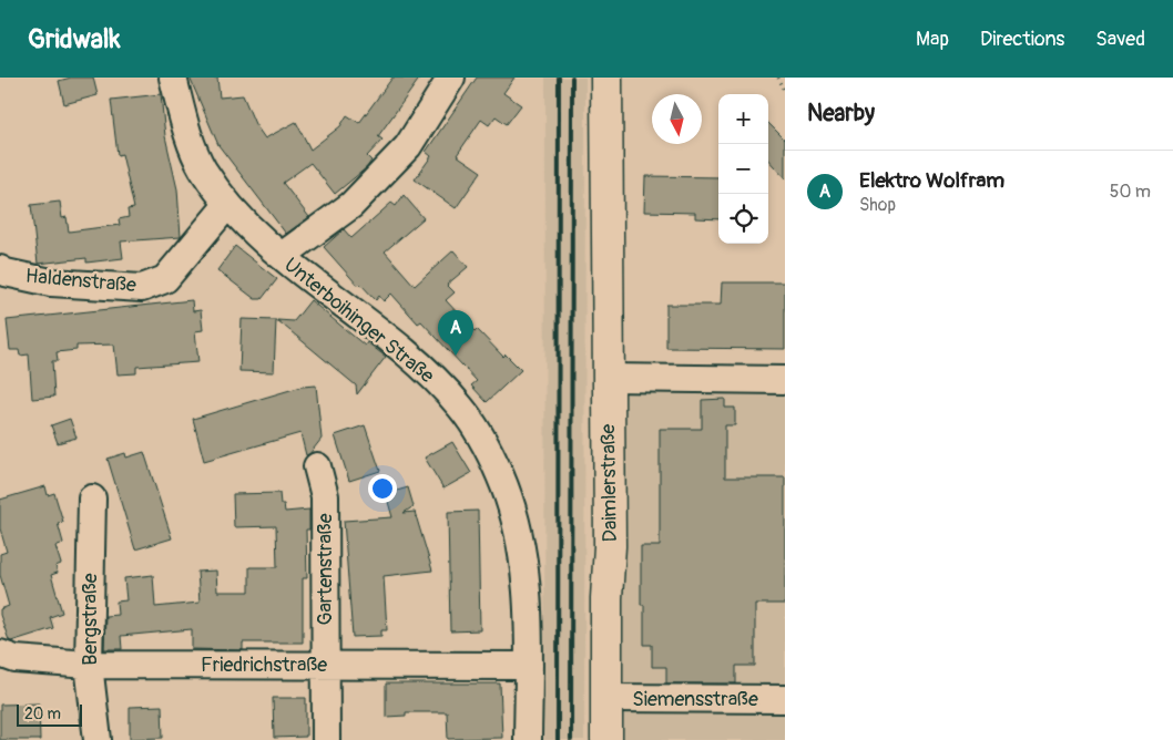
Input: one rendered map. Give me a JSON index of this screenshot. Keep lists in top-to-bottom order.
{
  "streets": {
    "main road": ["Daimlerstraße"],
    "street": [
      "Haldenstraße",
      "Unterboihinger Straße",
      "Gartenstraße",
      "Bergstraße",
      "Friedrichstraße",
      "Siemensstraße"
    ]
  },
  "crossings": [
    ["Haldenstraße", "Unterboihinger Straße"],
    ["Unterboihinger Straße", "Friedrichstraße"],
    ["Daimlerstraße", "Siemensstraße"],
    ["Gartenstraße", "Friedrichstraße"],
    ["Bergstraße", "Friedrichstraße"]
  ],
  "scale_bar": "20 m",
  "north": "bottom",
  "page": {
    "header": "Gridwalk",
    "nav": ["Map", "Directions", "Saved"],
    "heading": "Nearby",
    "map_buttons": ["+", "−"],
    "list": [
      {
        "mark": "A",
        "name": "Elektro Wolfram",
        "note": "Shop",
        "value": "50 m"
      }
    ],
    "pins": "A",
    "scale": "20 m"
  }
}
